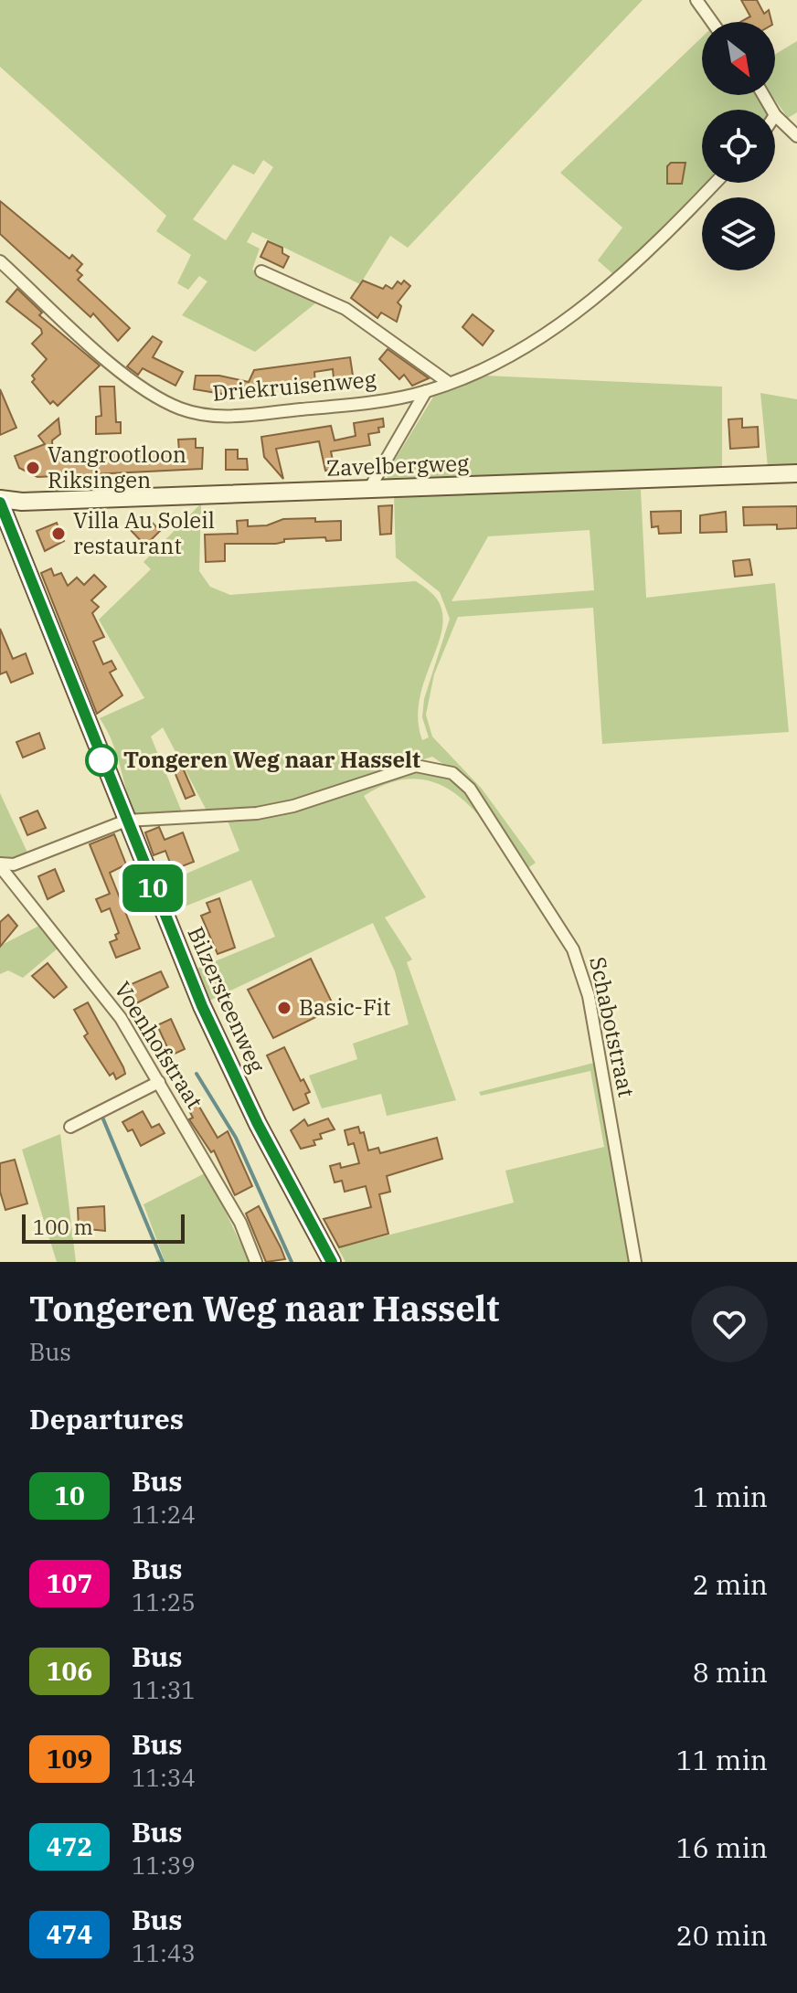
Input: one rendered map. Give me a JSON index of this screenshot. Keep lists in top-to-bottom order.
{
  "streets": {
    "main road": ["Zavelbergweg", "Bilzersteenweg"],
    "street": ["Driekruisenweg", "Schabotstraat", "Voenhofstraat"]
  },
  "crossings": [
    ["Zavelbergweg", "Bilzersteenweg"],
    ["Bilzersteenweg", "Schabotstraat"]
  ],
  "places": [
    "Vangrootloon Riksingen",
    "Villa Au Soleil restaurant",
    "Tongeren Weg naar Hasselt",
    "Basic-Fit"
  ],
  "lines": ["bus line 10"],
  "scale_bar": "100 m",
  "north": "bottom right",
  "page": {
    "on_map": "10",
    "scale": "100 m",
    "heading": [
      ["Tongeren Weg naar Hasselt", "Bus"],
      "Departures"
    ],
    "list": [
      {
        "mark": "10",
        "name": "Bus",
        "note": "11:24",
        "value": "1 min"
      },
      {
        "mark": "107",
        "name": "Bus",
        "note": "11:25",
        "value": "2 min"
      },
      {
        "mark": "106",
        "name": "Bus",
        "note": "11:31",
        "value": "8 min"
      },
      {
        "mark": "109",
        "name": "Bus",
        "note": "11:34",
        "value": "11 min"
      },
      {
        "mark": "472",
        "name": "Bus",
        "note": "11:39",
        "value": "16 min"
      },
      {
        "mark": "474",
        "name": "Bus",
        "note": "11:43",
        "value": "20 min"
      }
    ]
  }
}
